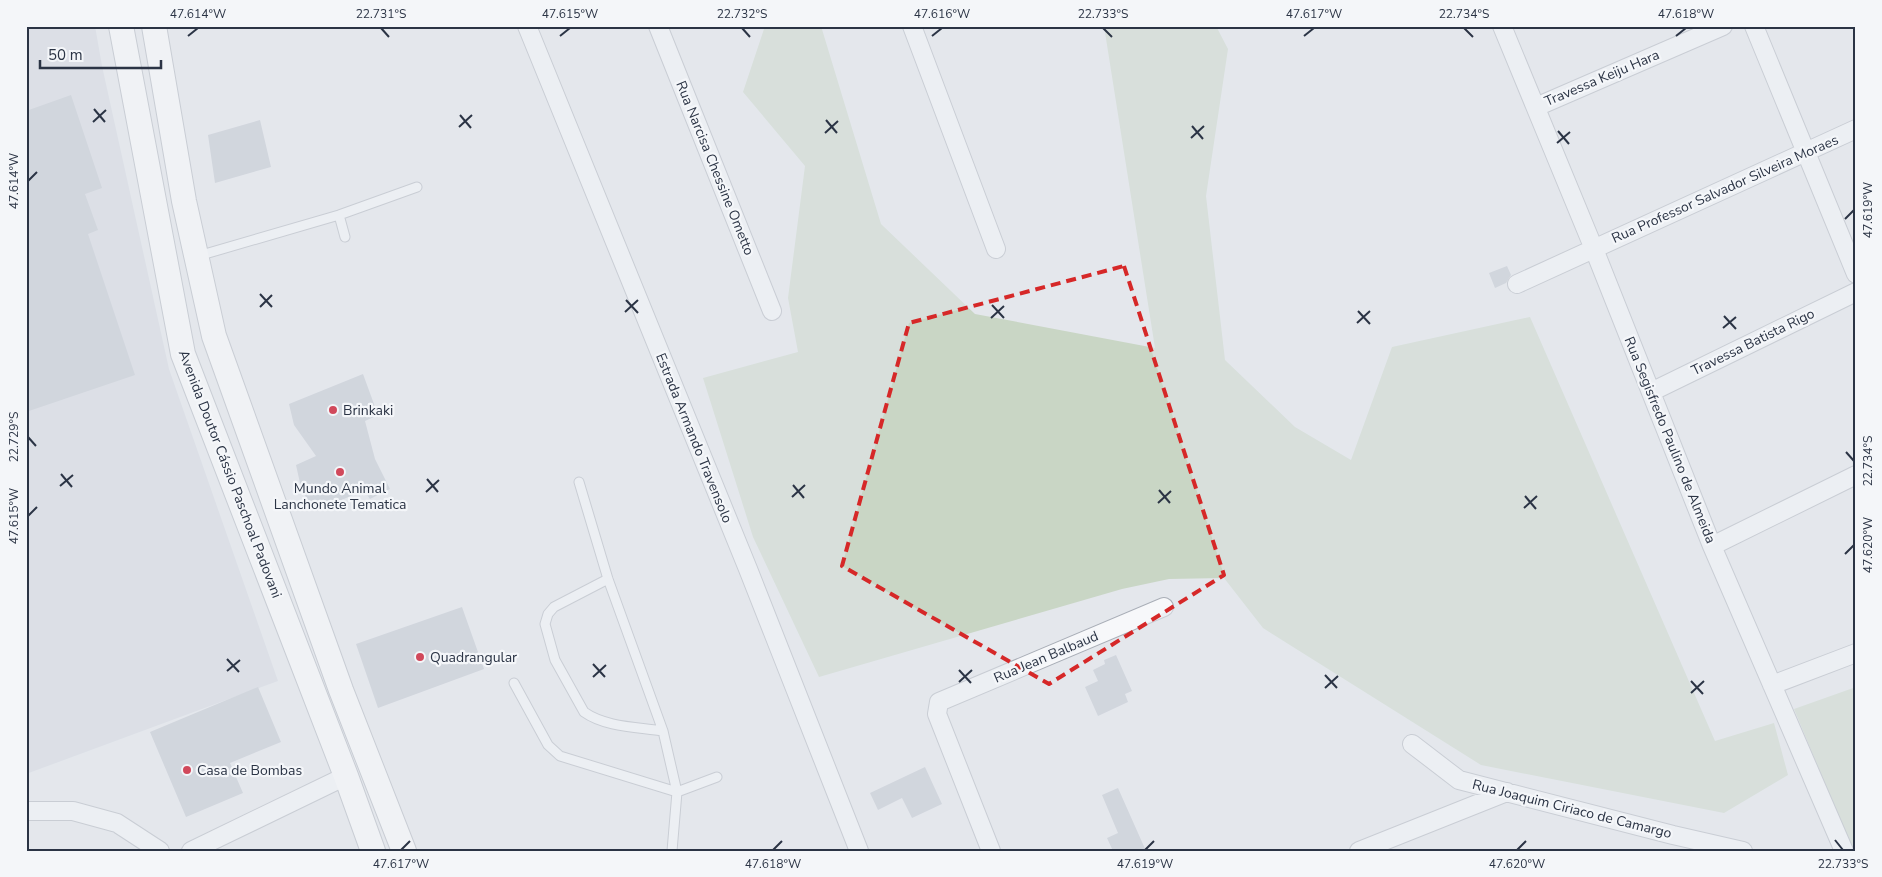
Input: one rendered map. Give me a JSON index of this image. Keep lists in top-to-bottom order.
{
  "streets": {
    "main road": ["Avenida Doutor Cássio Paschoal Padovani"],
    "street": [
      "Travessa Keiju Hara",
      "Rua Narcisa Chessine Ometto",
      "Rua Professor Salvador Silveira Moraes",
      "Travessa Batista Rigo",
      "Estrada Armando Travensolo",
      "Rua Segisfredo Paulino de Almeida",
      "Rua Jean Balbaud",
      "Rua Joaquim Ciriaco de Camargo"
    ]
  },
  "crossings": [
    ["Travessa Keiju Hara", "Rua Segisfredo Paulino de Almeida"],
    ["Rua Professor Salvador Silveira Moraes", "Rua Segisfredo Paulino de Almeida"],
    ["Travessa Batista Rigo", "Rua Segisfredo Paulino de Almeida"]
  ],
  "places": [
    "Brinkaki",
    "Mundo Animal Lanchonete Tematica",
    "Quadrangular",
    "Casa de Bombas"
  ],
  "scale_bar": "50 m",
  "coordinates": [
    "47.614°W",
    "22.731°S",
    "47.615°W",
    "22.732°S",
    "47.616°W",
    "22.733°S",
    "47.617°W",
    "22.734°S",
    "47.618°W",
    "47.619°W",
    "22.729°S",
    "47.620°W"
  ]
}
